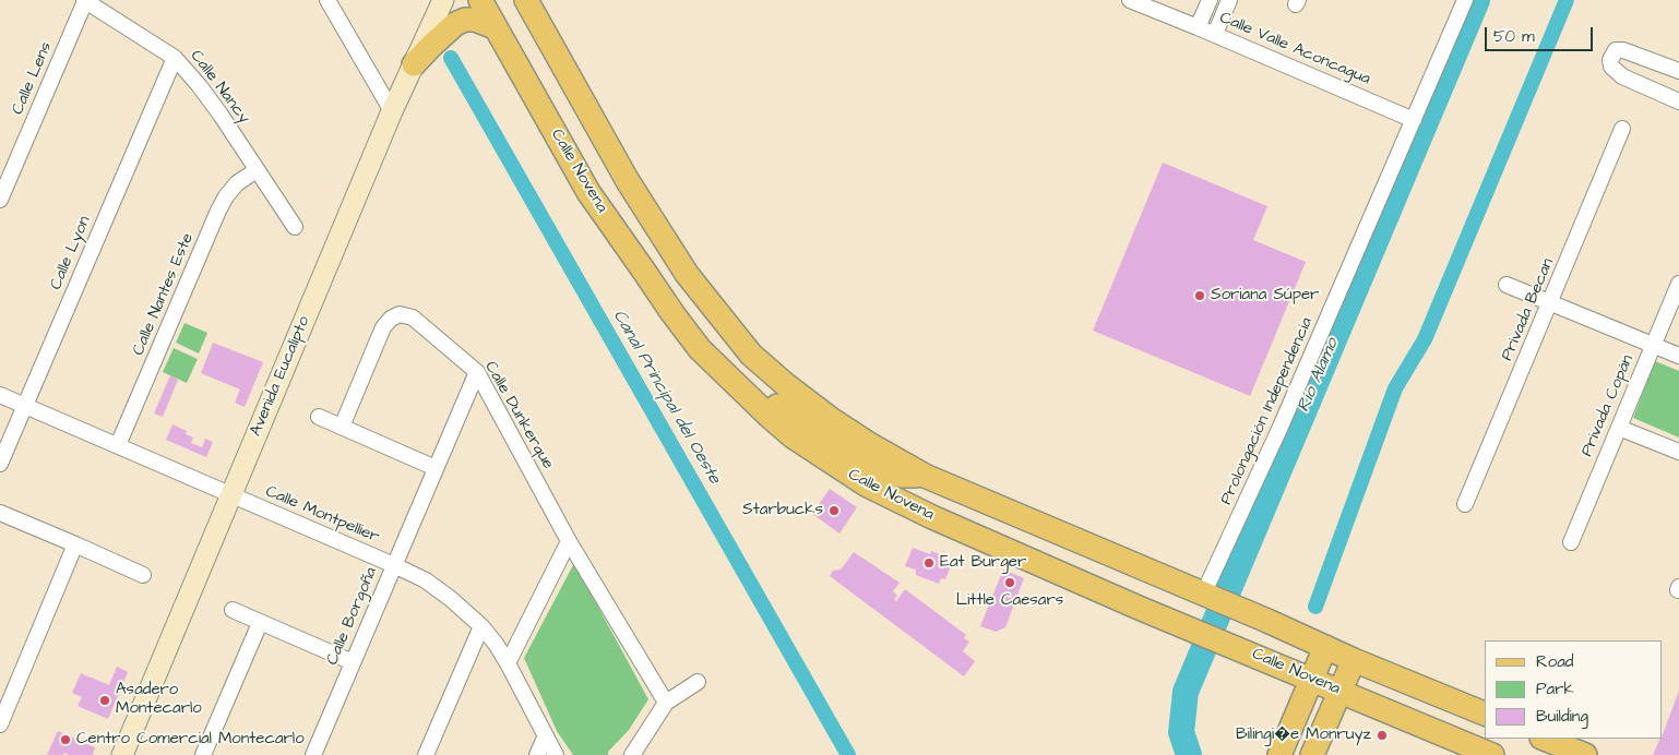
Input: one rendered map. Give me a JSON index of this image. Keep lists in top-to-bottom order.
{
  "streets": {
    "main road": ["Calle Novena"],
    "street": [
      "Calle Valle Aconcagua",
      "Calle Lens",
      "Calle Nancy",
      "Calle Lyon",
      "Calle Nantes Este",
      "Privada Becan",
      "Avenida Eucalipto",
      "Privada Copán",
      "Prolongación Independencia",
      "Calle Dunkerque",
      "Calle Montpellier",
      "Calle Borgoña"
    ]
  },
  "crossings": [
    ["Calle Valle Aconcagua", "Prolongación Independencia"],
    ["Calle Lens", "Calle Nancy"],
    ["Calle Nancy", "Calle Lyon"],
    ["Calle Nancy", "Calle Nantes Este"],
    ["Calle Novena", "Prolongación Independencia"],
    ["Calle Lyon", "Calle Montpellier"],
    ["Calle Nantes Este", "Calle Montpellier"],
    ["Avenida Eucalipto", "Calle Montpellier"],
    ["Calle Dunkerque", "Calle Borgoña"],
    ["Calle Montpellier", "Calle Borgoña"]
  ],
  "water": ["Río Alamo", "Canal Principal del Oeste"],
  "places": [
    "Soriana Súper",
    "Starbucks",
    "Eat Burger",
    "Little Caesars",
    "Asadero Montecarlo",
    "Bilingi�e Monruyz",
    "Centro Comercial Montecarlo"
  ],
  "legend": ["Road", "Park", "Building"],
  "scale_bar": "50 m"
}
